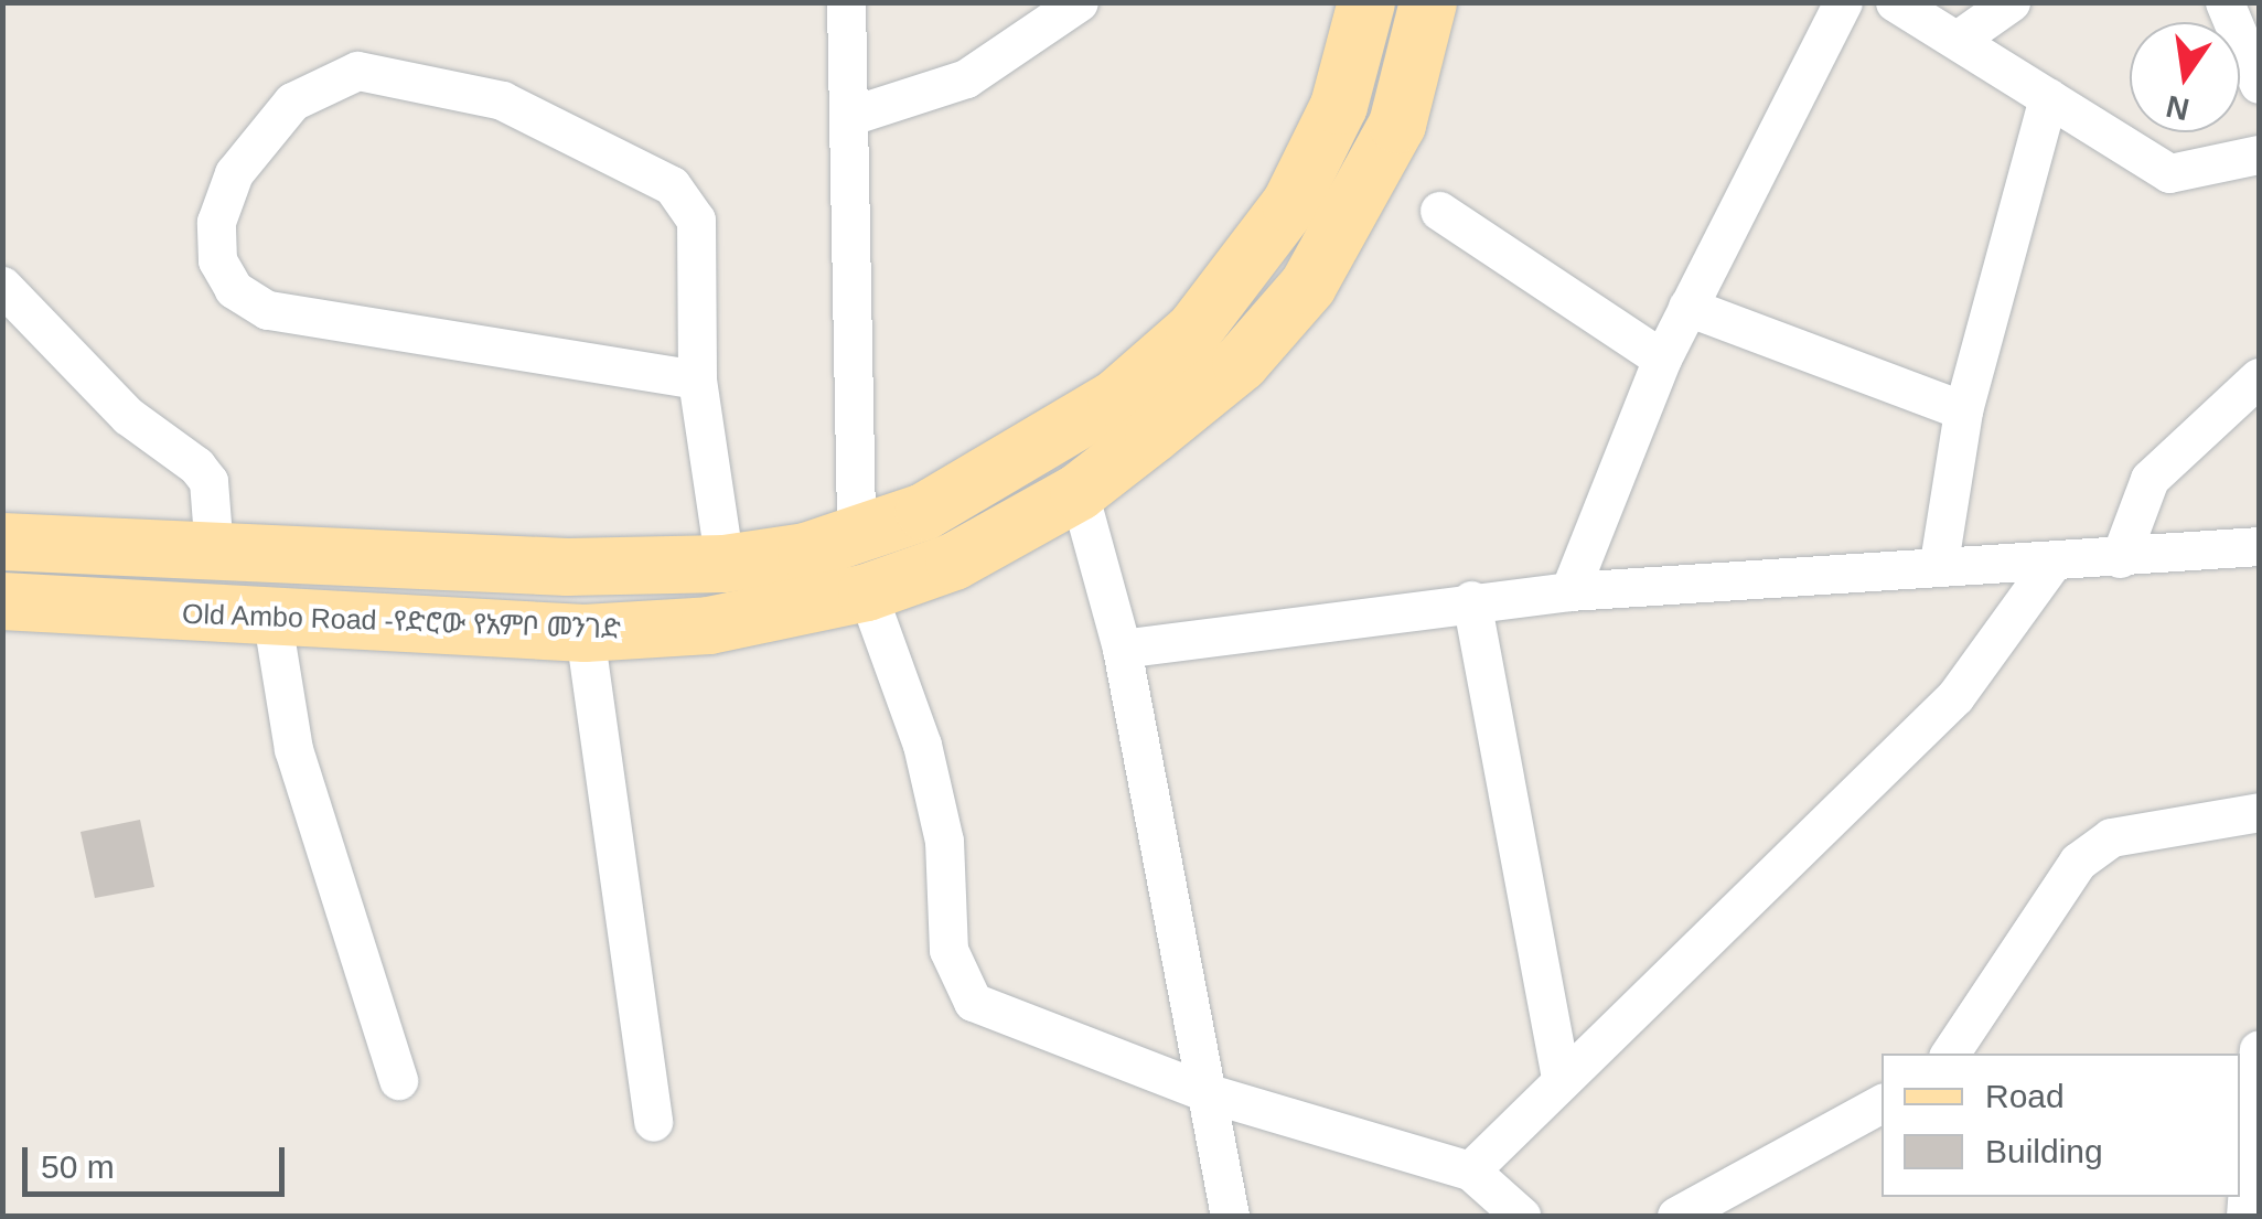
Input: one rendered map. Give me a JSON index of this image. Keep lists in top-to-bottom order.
{
  "streets": {
    "main road": ["Old Ambo Road -የድሮው የአምቦ መንገድ"]
  },
  "legend": ["Road", "Building"],
  "scale_bar": "50 m",
  "north": "bottom"
}
